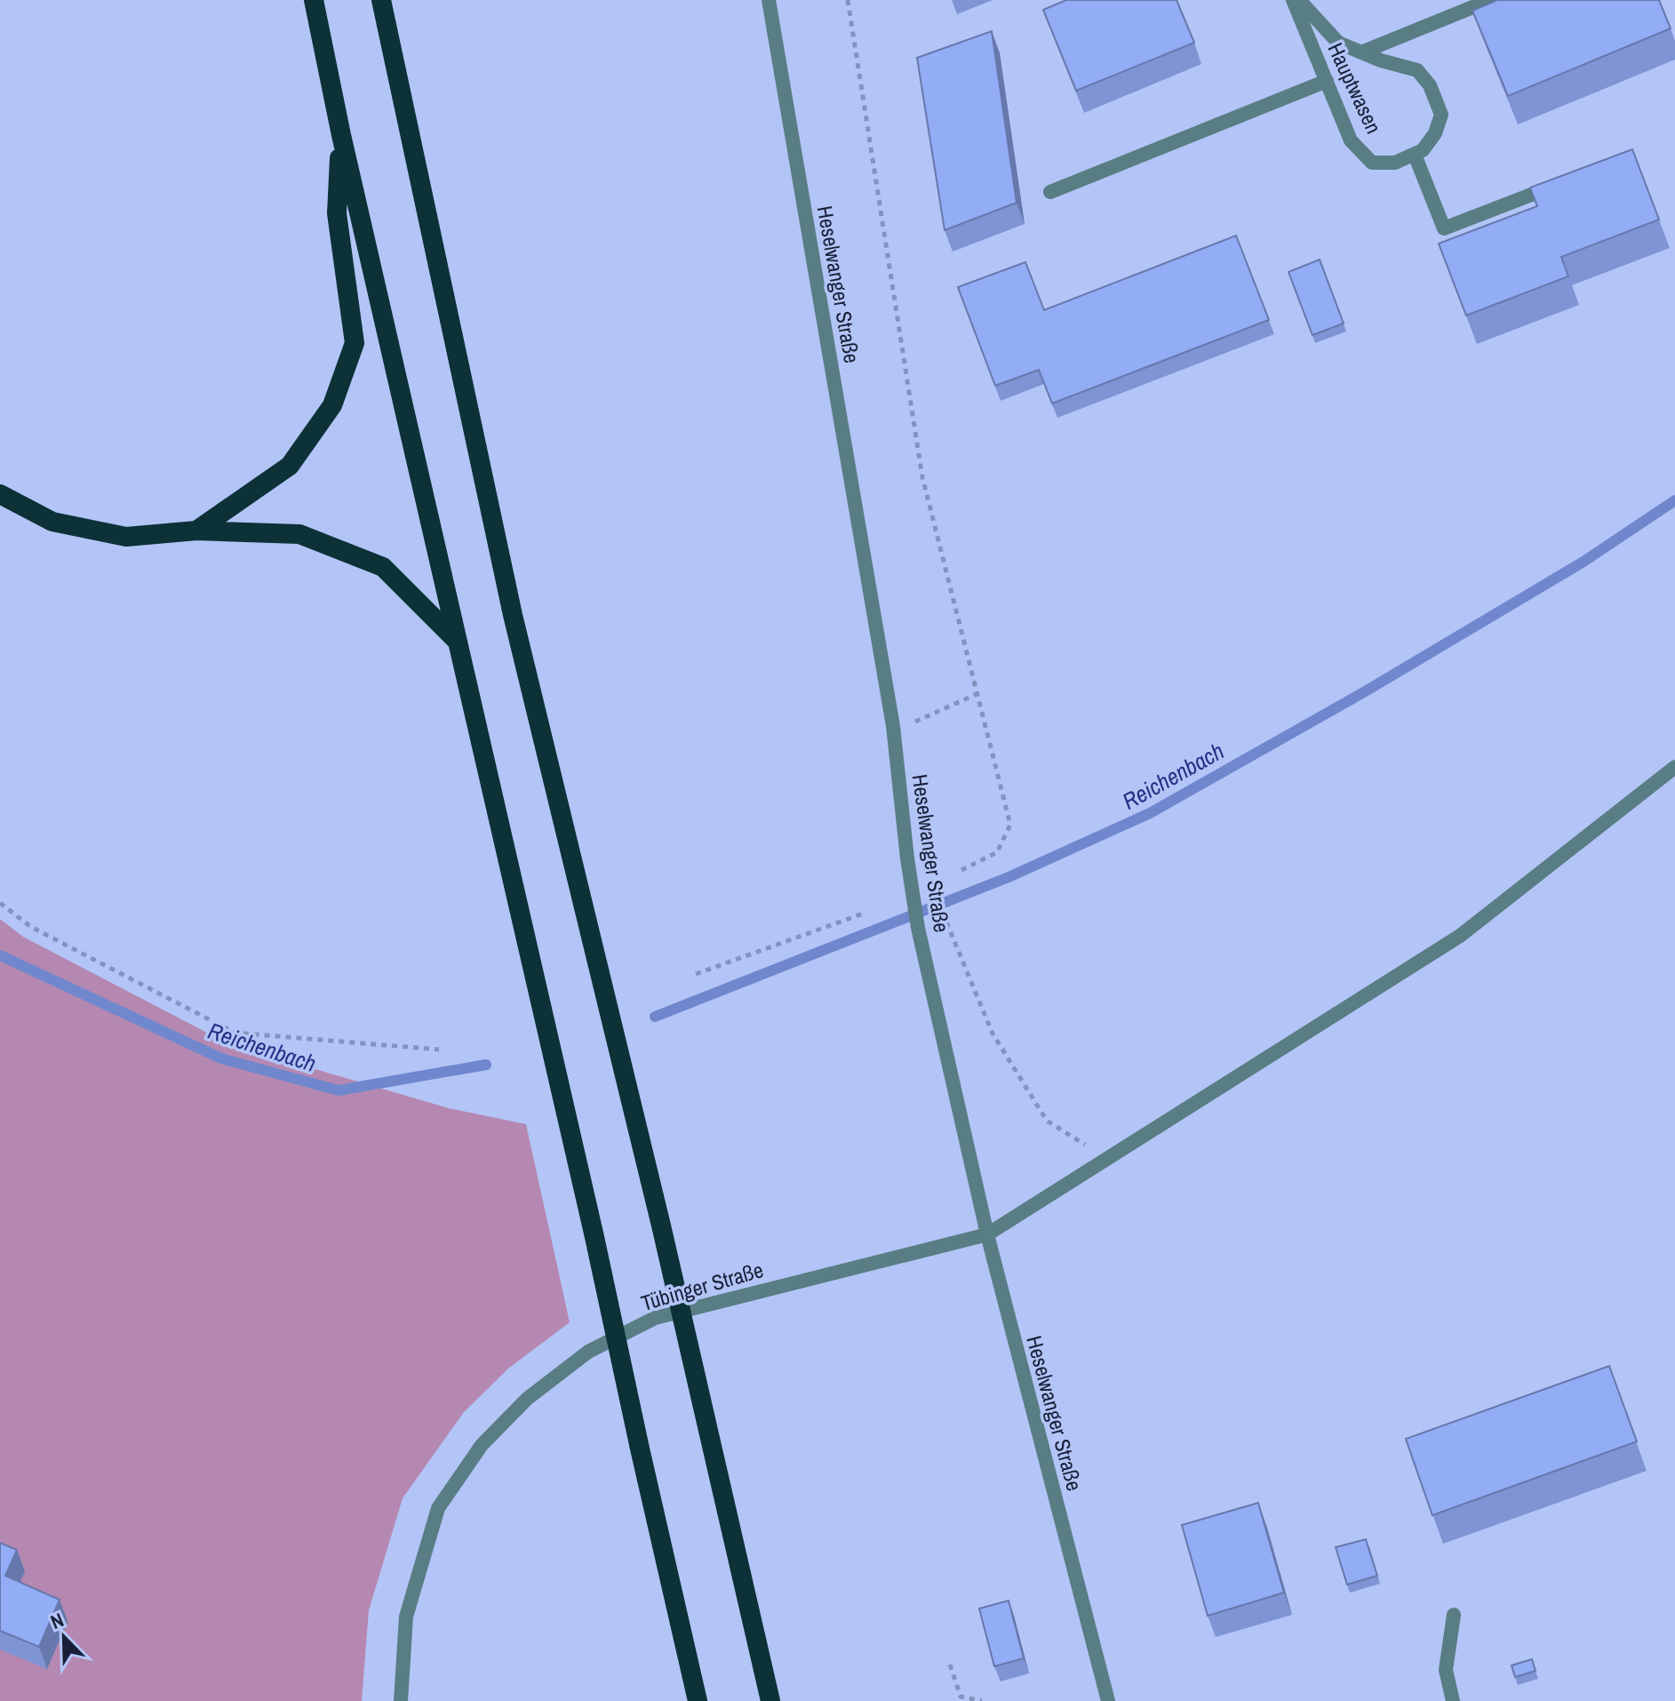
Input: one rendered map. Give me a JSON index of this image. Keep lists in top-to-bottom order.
{
  "streets": {
    "street": ["Hauptwasen", "Heselwanger Straße", "Tübinger Straße"]
  },
  "crossings": [
    ["Heselwanger Straße", "Tübinger Straße"]
  ],
  "water": ["Reichenbach"],
  "north": "top left"
}
